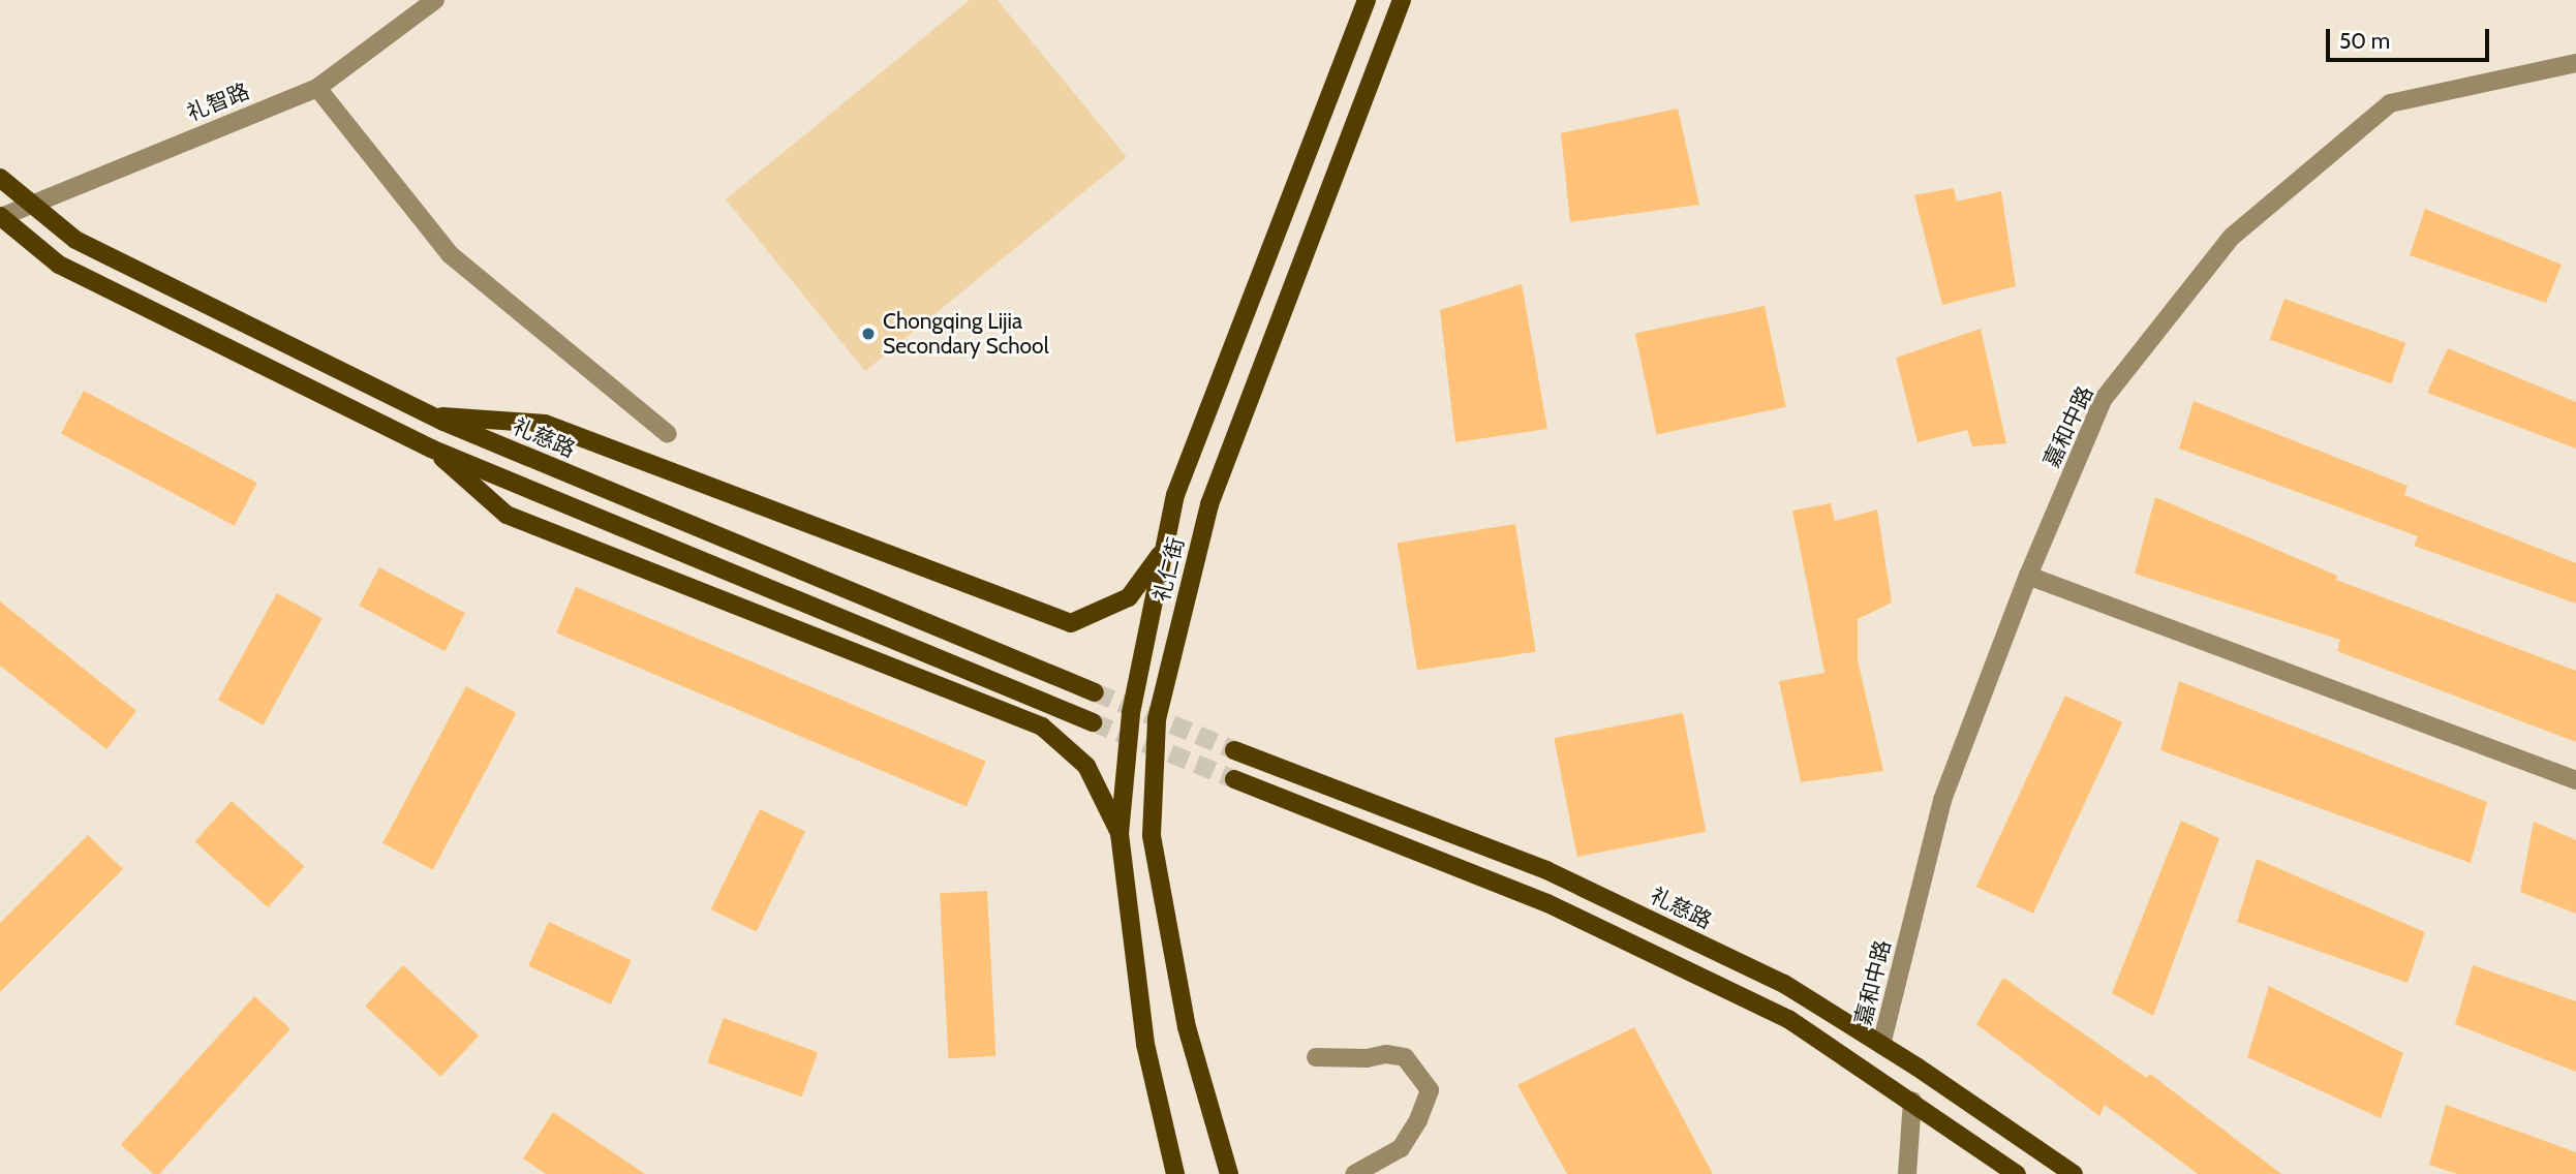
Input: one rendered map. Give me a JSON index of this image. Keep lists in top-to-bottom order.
{
  "streets": {
    "main road": ["礼慈路", "礼仁街"],
    "street": ["礼智路", "嘉和中路"]
  },
  "crossings": [
    ["礼智路", "礼慈路"],
    ["嘉和中路", "礼慈路"]
  ],
  "places": ["Chongqing Lijia Secondary School"],
  "scale_bar": "50 m"
}
